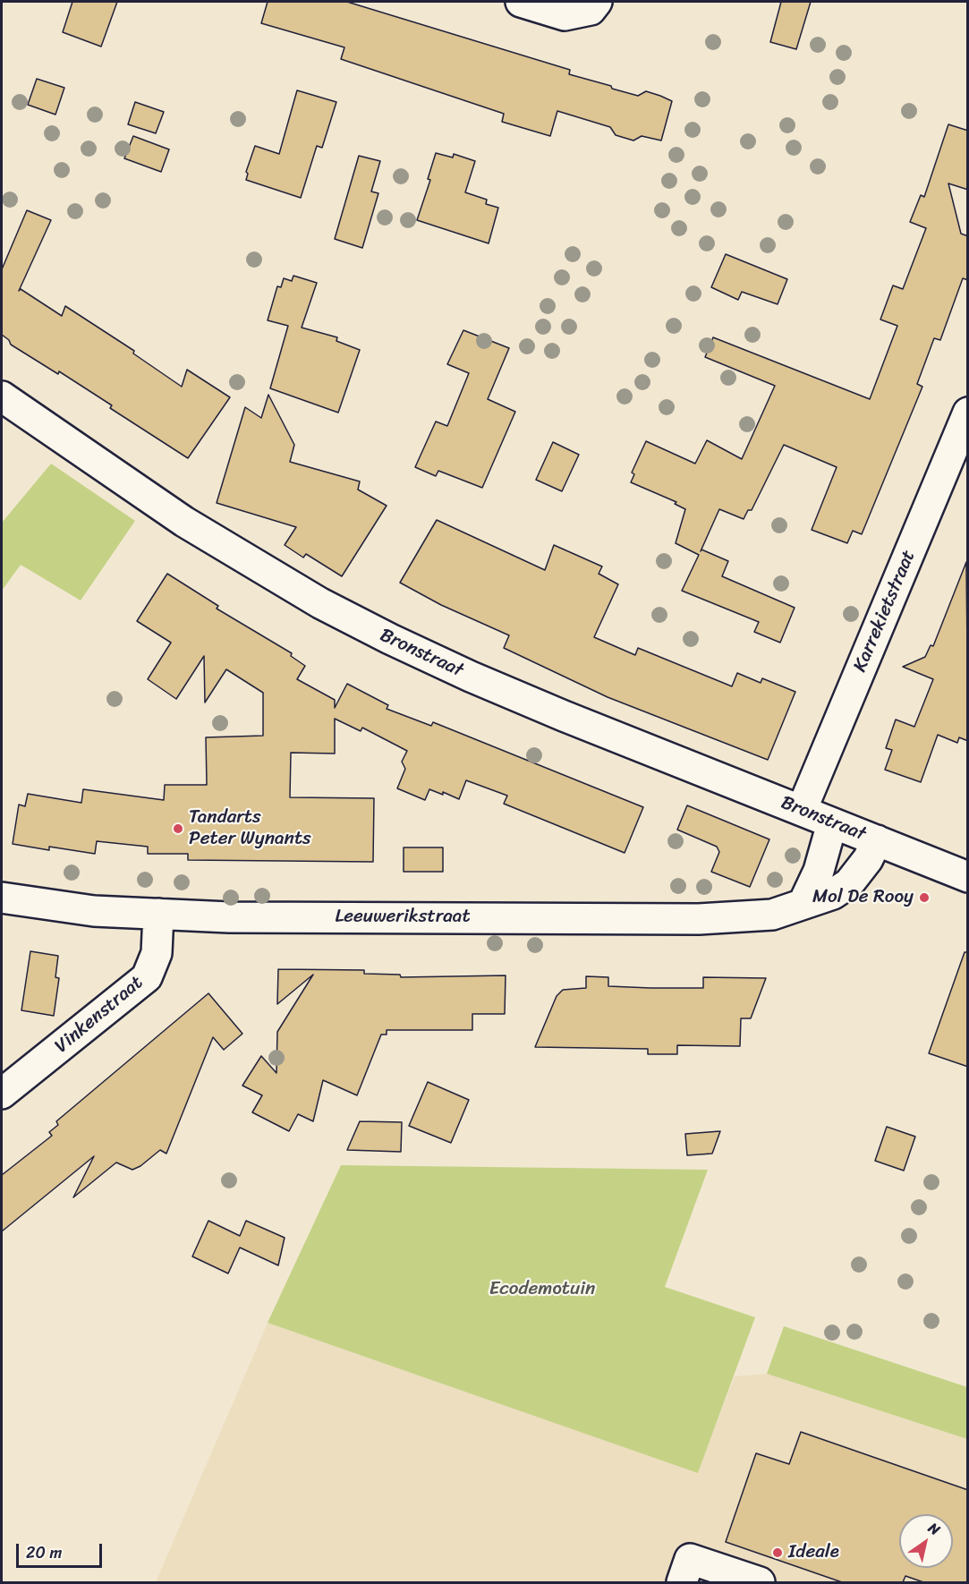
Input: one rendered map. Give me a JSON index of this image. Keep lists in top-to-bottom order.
{
  "streets": {
    "street": [
      "Karrekietstraat",
      "Bronstraat",
      "Leeuwerikstraat",
      "Vinkenstraat"
    ]
  },
  "crossings": [
    ["Karrekietstraat", "Bronstraat"],
    ["Bronstraat", "Leeuwerikstraat"],
    ["Leeuwerikstraat", "Vinkenstraat"]
  ],
  "parks": ["Ecodemotuin"],
  "places": ["Tandarts Peter Wynants", "Mol De Rooy", "Ideale"],
  "scale_bar": "20 m",
  "north": "top right"
}
